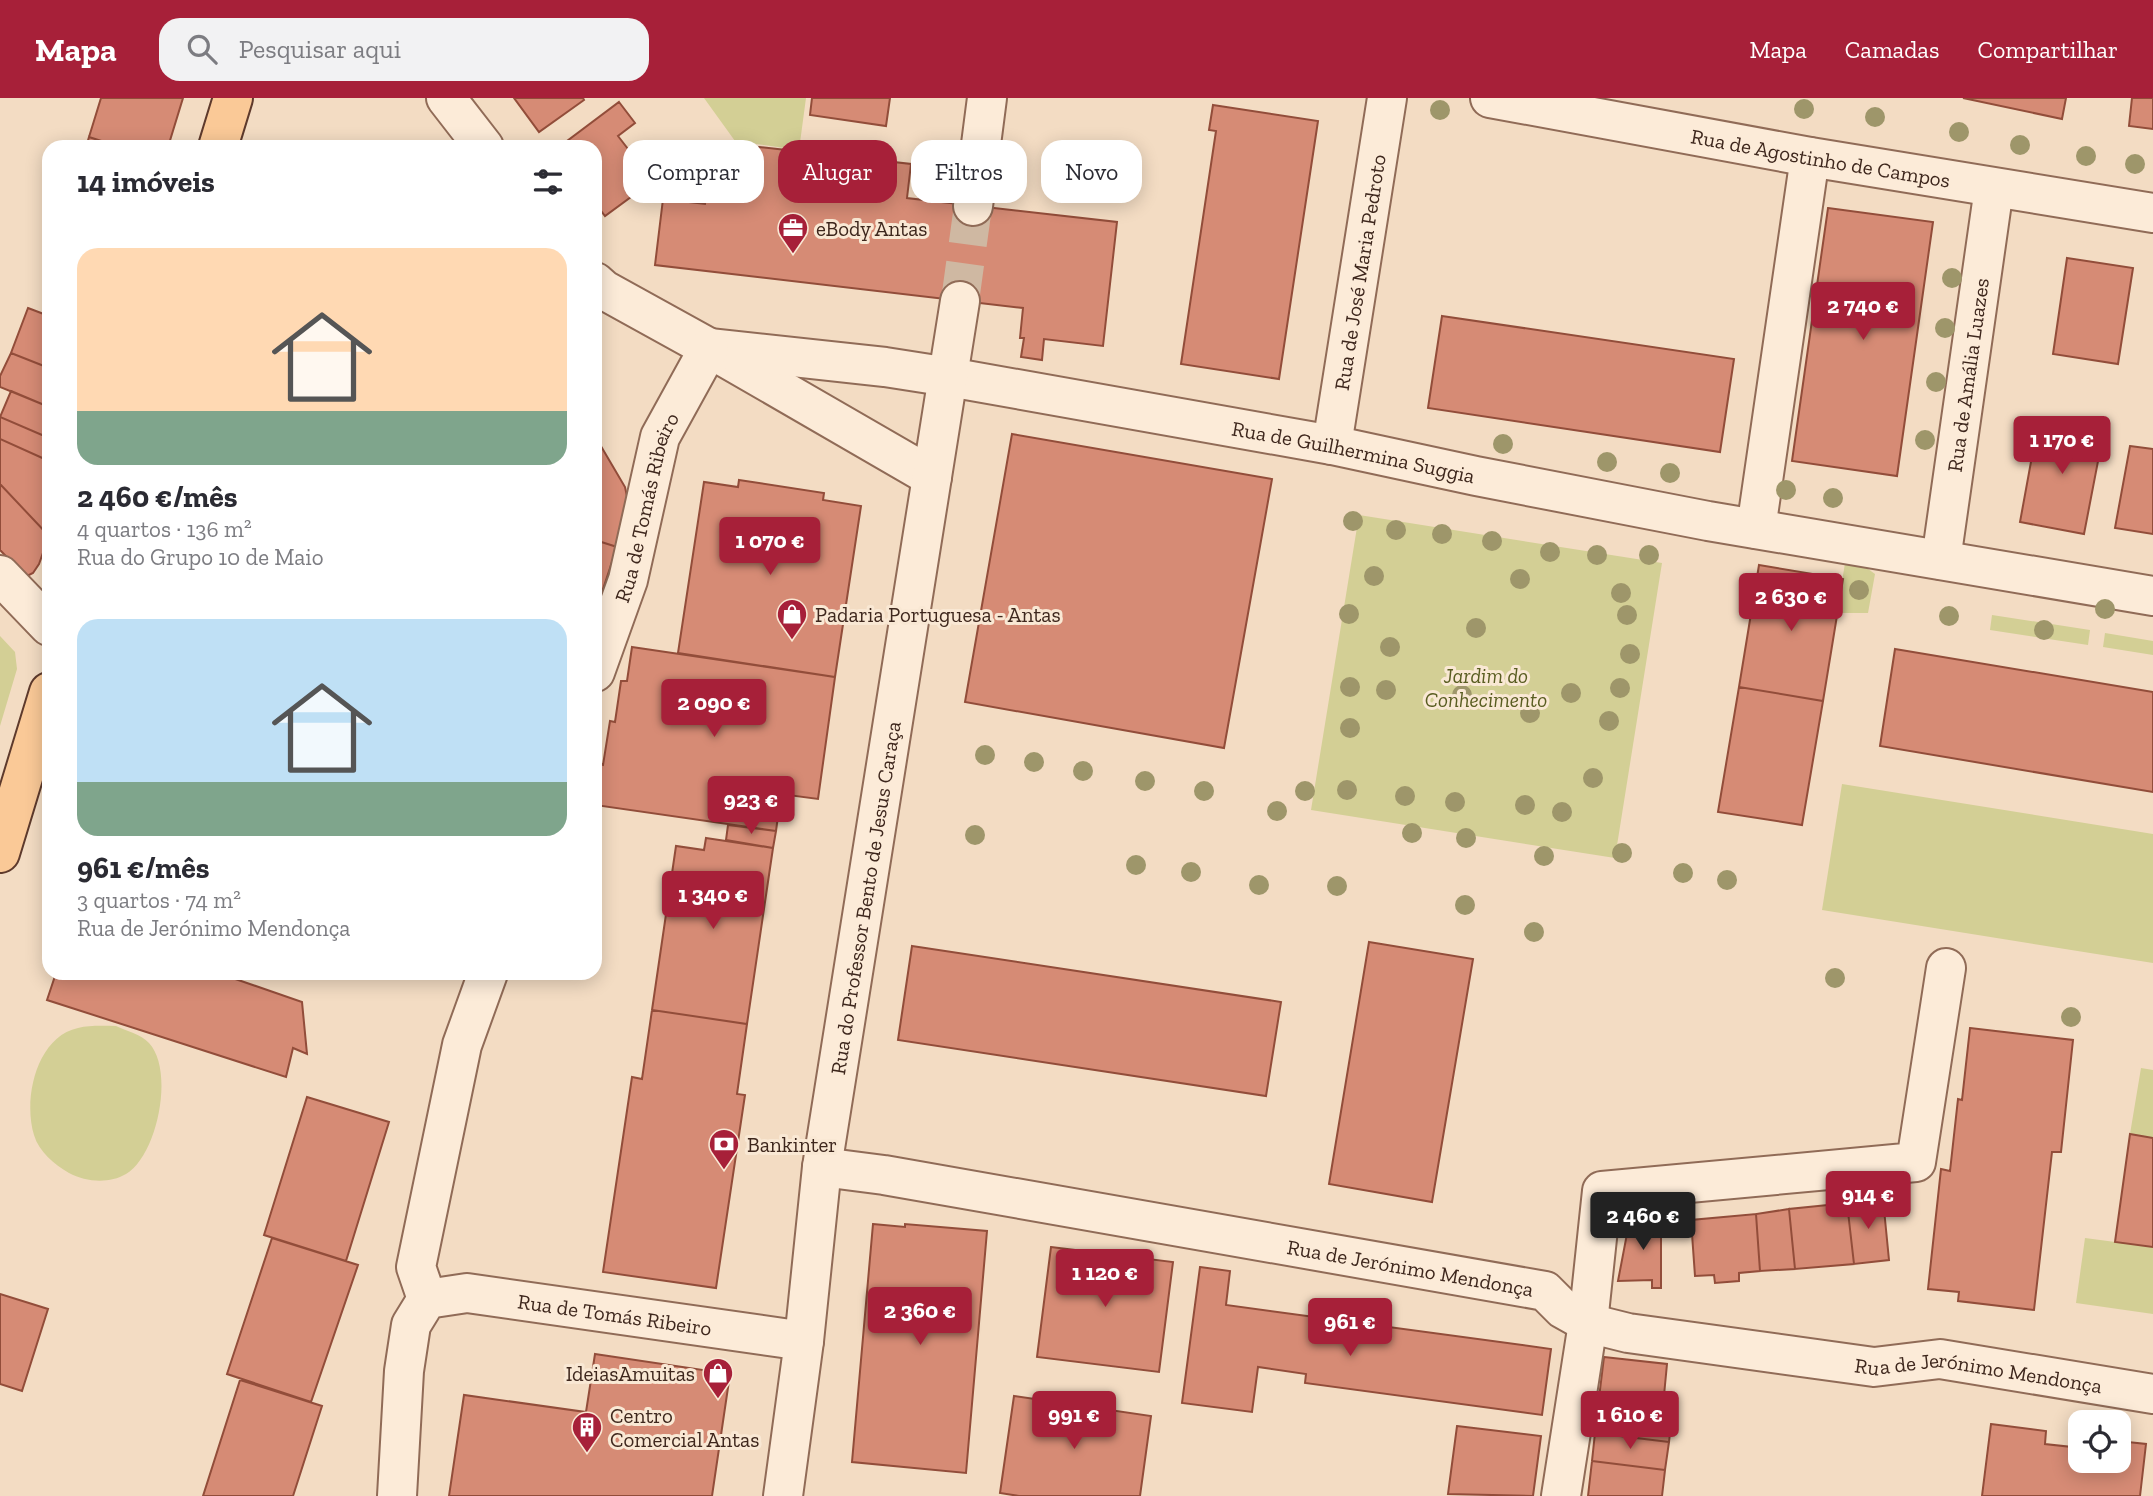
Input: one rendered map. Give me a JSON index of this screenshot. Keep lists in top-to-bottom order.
{
  "streets": {
    "street": [
      "Rua de Agostinho de Campos",
      "Rua de José Maria Pedroto",
      "Rua de Amália Luazes",
      "Rua de Guilhermina Suggia",
      "Rua de Tomás Ribeiro",
      "Rua do Professor Bento de Jesus Caraça",
      "Rua de Jerónimo Mendonça"
    ]
  },
  "crossings": [
    ["Rua de Agostinho de Campos", "Rua de Amália Luazes"],
    ["Rua de José Maria Pedroto", "Rua de Guilhermina Suggia"],
    ["Rua de Amália Luazes", "Rua de Guilhermina Suggia"],
    ["Rua de Guilhermina Suggia", "Rua de Tomás Ribeiro"],
    ["Rua de Guilhermina Suggia", "Rua do Professor Bento de Jesus Caraça"],
    ["Rua de Tomás Ribeiro", "Rua do Professor Bento de Jesus Caraça"],
    ["Rua do Professor Bento de Jesus Caraça", "Rua de Jerónimo Mendonça"]
  ],
  "parks": ["Jardim do Conhecimento"],
  "places": {
    "office": ["eBody Antas"],
    "shop": ["Padaria Portuguesa - Antas", "IdeiasAmuitas"],
    "bank": ["Bankinter"],
    "building": ["Centro Comercial Antas"]
  },
  "page": {
    "header": "Mapa",
    "search": "Pesquisar aqui",
    "nav": ["Mapa", "Camadas", "Compartilhar"],
    "chip": [
      "Comprar",
      "Alugar",
      "Filtros",
      "Novo"
    ],
    "heading": "14 imóveis",
    "list": [
      {
        "name": "2 460 €/mês",
        "note": "4 quartos · 136 m² · Rua do Grupo 10 de Maio"
      },
      {
        "name": "961 €/mês",
        "note": "3 quartos · 74 m² · Rua de Jerónimo Mendonça"
      }
    ],
    "price": [
      "2 740 €",
      "1 170 €",
      "1 070 €",
      "2 630 €",
      "2 090 €",
      "923 €",
      "1 340 €",
      "914 €",
      "2 460 €",
      "1 120 €",
      "2 360 €",
      "961 €",
      "991 €",
      "1 610 €"
    ]
  }
}
